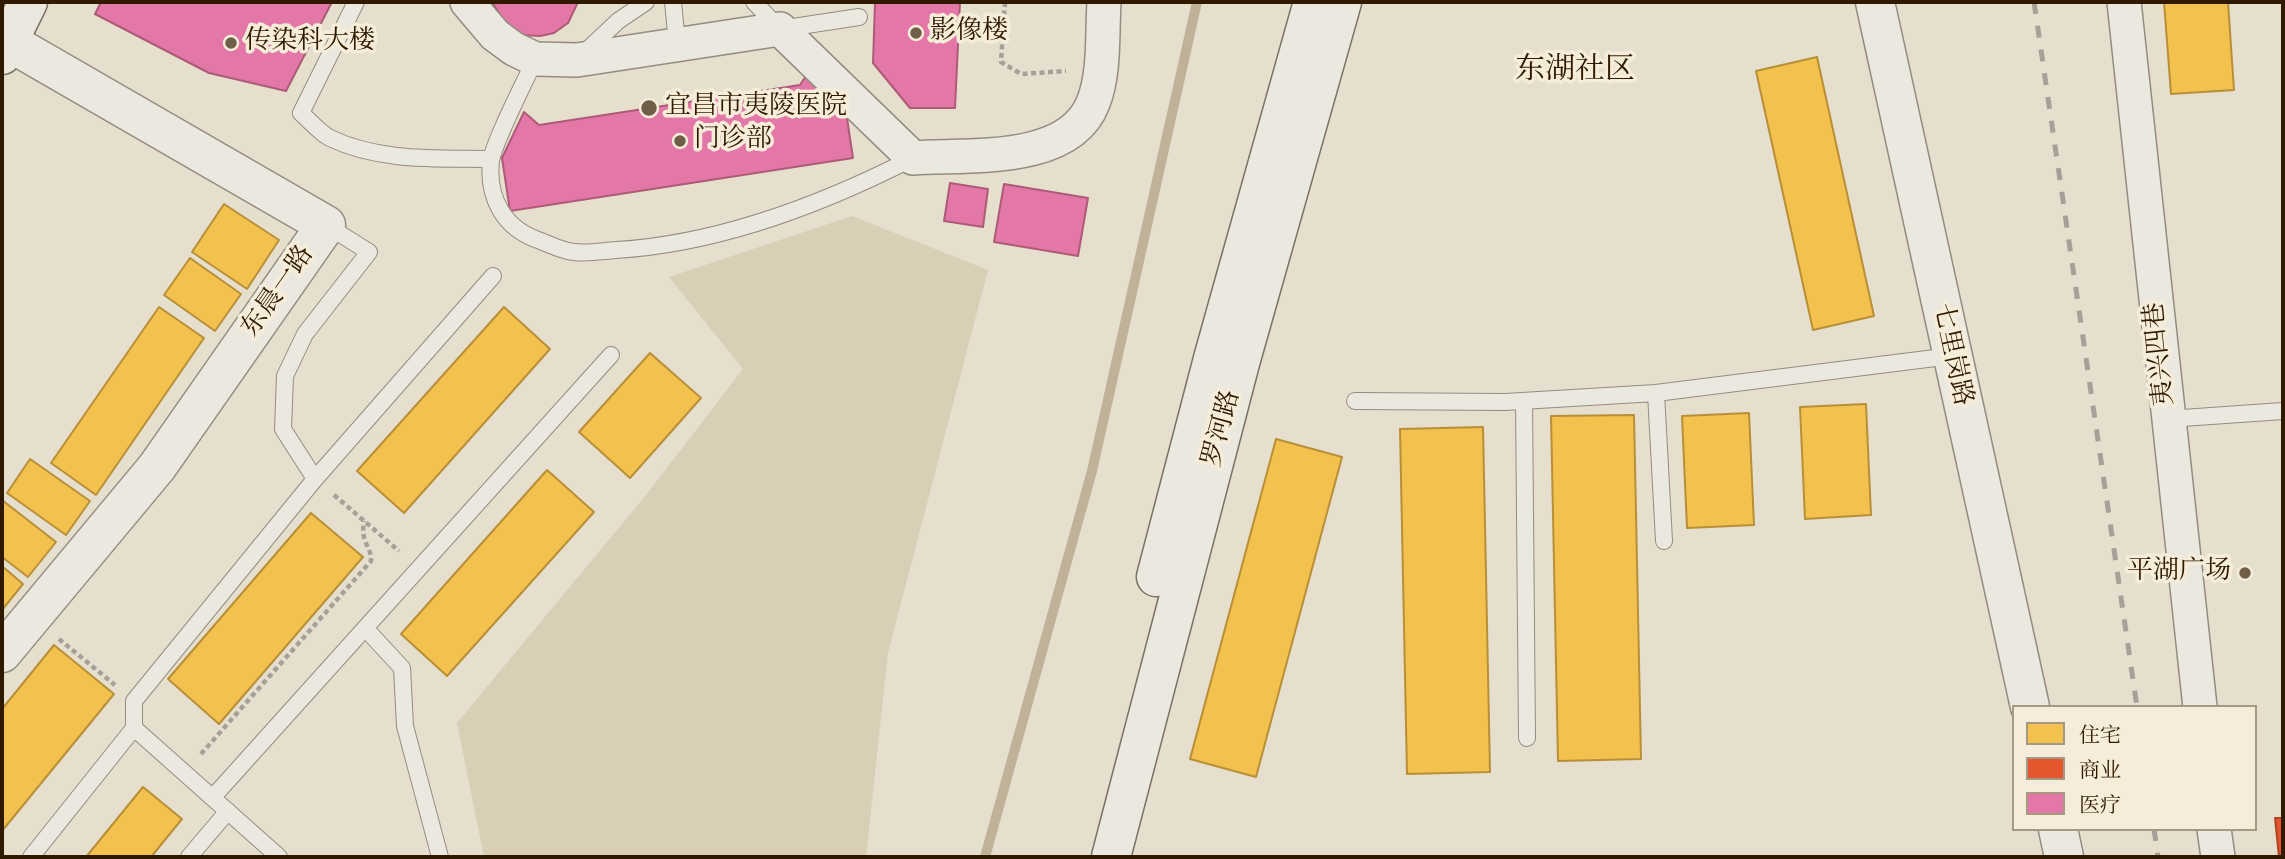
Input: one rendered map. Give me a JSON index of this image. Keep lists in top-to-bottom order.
{
  "streets": {
    "main road": ["东晨一路", "七里岗路", "罗河路"],
    "street": ["夷兴四巷"]
  },
  "districts": ["东湖社区"],
  "places": [
    "影像楼",
    "传染科大楼",
    "宜昌市夷陵医院",
    "门诊部",
    "平湖广场"
  ],
  "legend": ["住宅", "商业", "医疗"]
}
